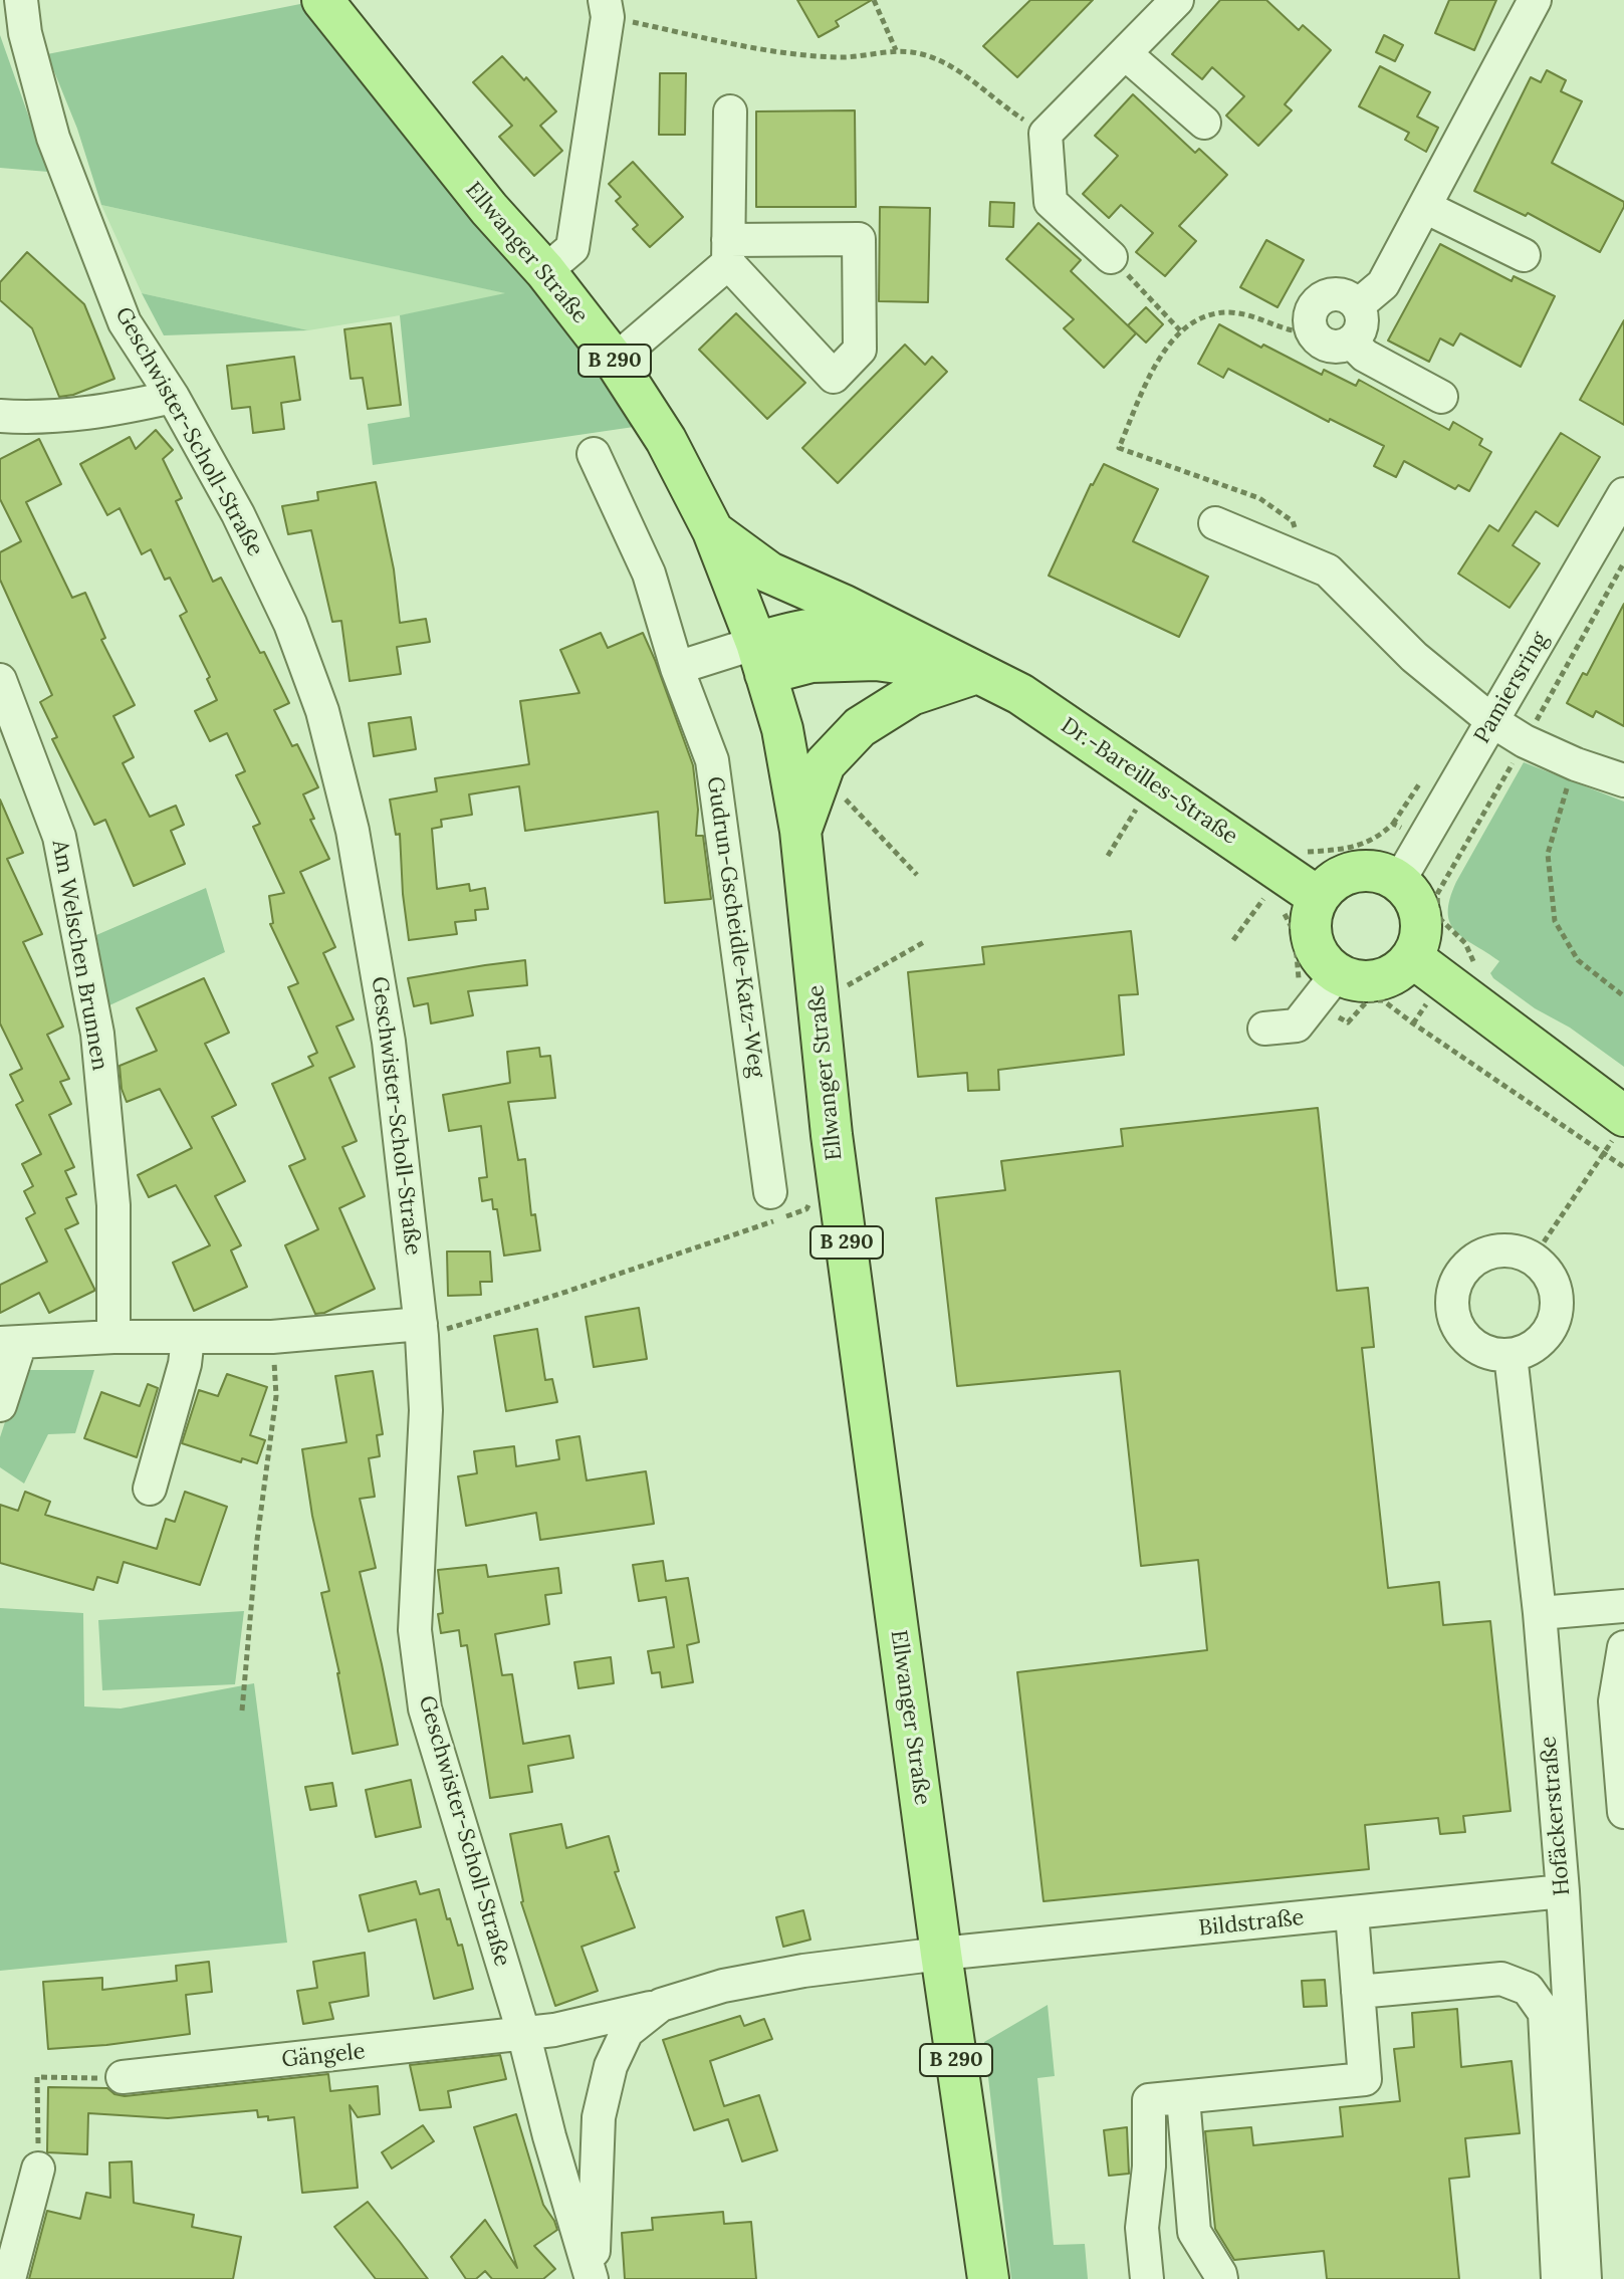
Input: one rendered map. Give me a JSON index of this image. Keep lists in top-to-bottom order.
{
  "streets": {
    "main road": ["Ellwanger Straße", "B 290", "Dr.-Bareilles-Straße"],
    "street": [
      "Geschwister-Scholl-Straße",
      "Pamiersring",
      "Gudrun-Gscheidle-Katz-Weg",
      "Am Welschen Brunnen",
      "Hofäckerstraße",
      "Bildstraße",
      "Gängele"
    ]
  },
  "crossings": [
    ["Ellwanger Straße", "Geschwister-Scholl-Straße"],
    ["Ellwanger Straße", "Dr.-Bareilles-Straße"],
    ["Ellwanger Straße", "Bildstraße"],
    ["Geschwister-Scholl-Straße", "Bildstraße"],
    ["Geschwister-Scholl-Straße", "Gängele"],
    ["Pamiersring", "Dr.-Bareilles-Straße"],
    ["Hofäckerstraße", "Bildstraße"]
  ]
}
